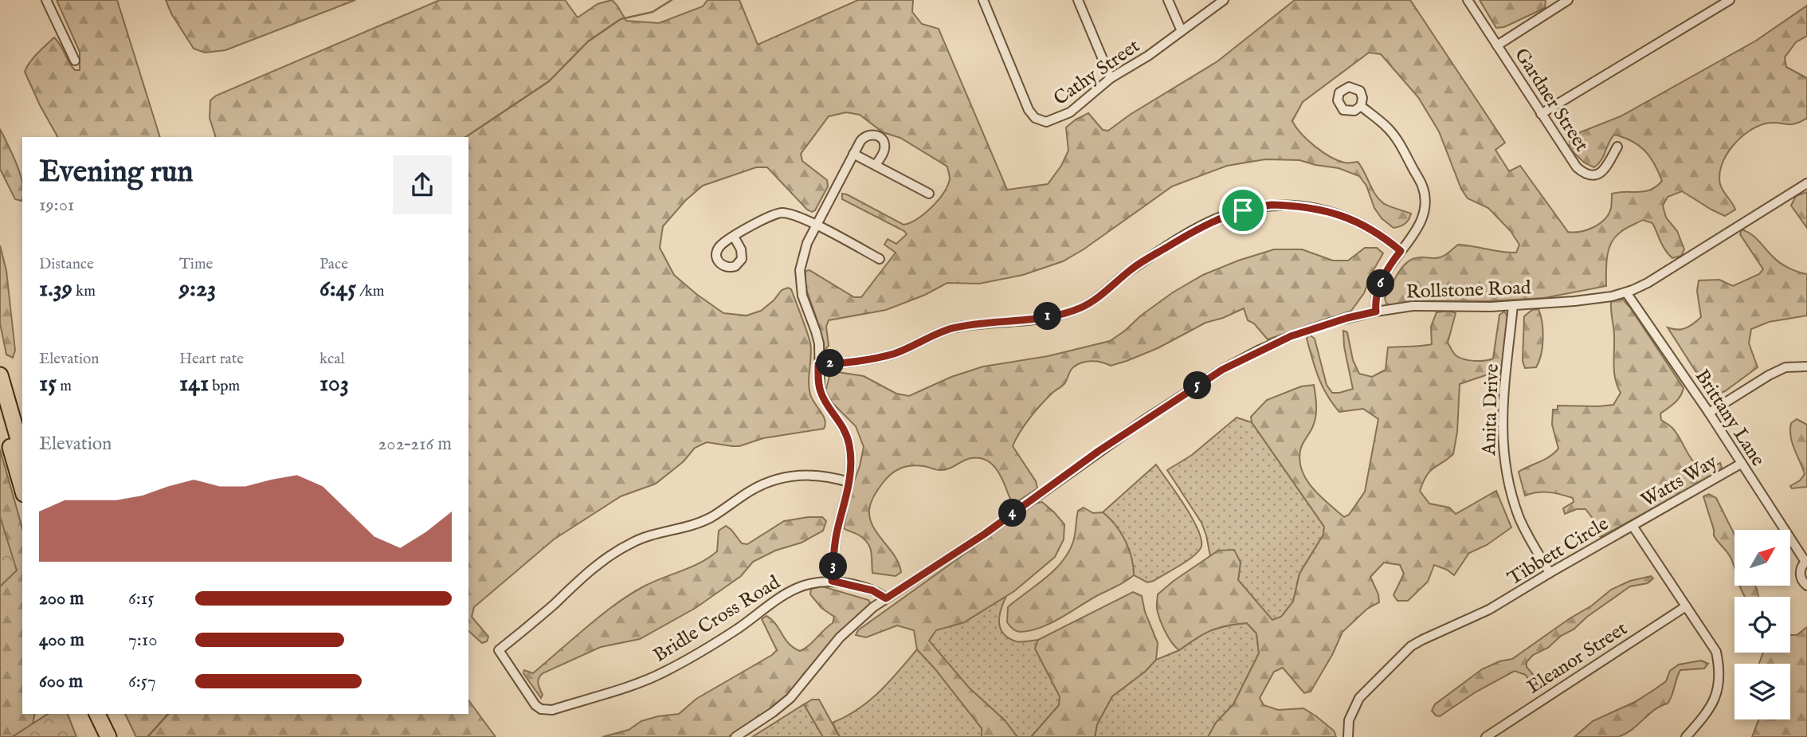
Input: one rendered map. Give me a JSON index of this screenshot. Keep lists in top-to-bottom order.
{
  "streets": {
    "street": [
      "Cathy Street",
      "Gardner Street",
      "Rollstone Road",
      "Anita Drive",
      "Brittany Lane",
      "Watts Way",
      "Tibbett Circle",
      "Bridle Cross Road",
      "Eleanor Street"
    ]
  },
  "crossings": [
    ["Rollstone Road", "Anita Drive"],
    ["Rollstone Road", "Brittany Lane"],
    ["Rollstone Road", "Bridle Cross Road"],
    ["Anita Drive", "Tibbett Circle"],
    ["Brittany Lane", "Watts Way"],
    ["Watts Way", "Tibbett Circle"],
    ["Tibbett Circle", "Eleanor Street"]
  ],
  "north": "top right",
  "page": {
    "heading": ["Evening run", "19:01"],
    "stats": [
      ["Distance", "1.39 km"],
      ["Time", "9:23"],
      ["Pace", "6:45 /km"],
      ["Elevation", "15 m"],
      ["Heart rate", "141 bpm"],
      ["kcal", "103"]
    ],
    "pins": [
      "6",
      "1",
      "2",
      "5",
      "4",
      "3"
    ],
    "chart": ["Elevation", "202–216 m"],
    "list": [
      {
        "name": "200 m",
        "note": "6:15"
      },
      {
        "name": "400 m",
        "note": "7:10"
      },
      {
        "name": "600 m",
        "note": "6:57"
      }
    ]
  }
}
